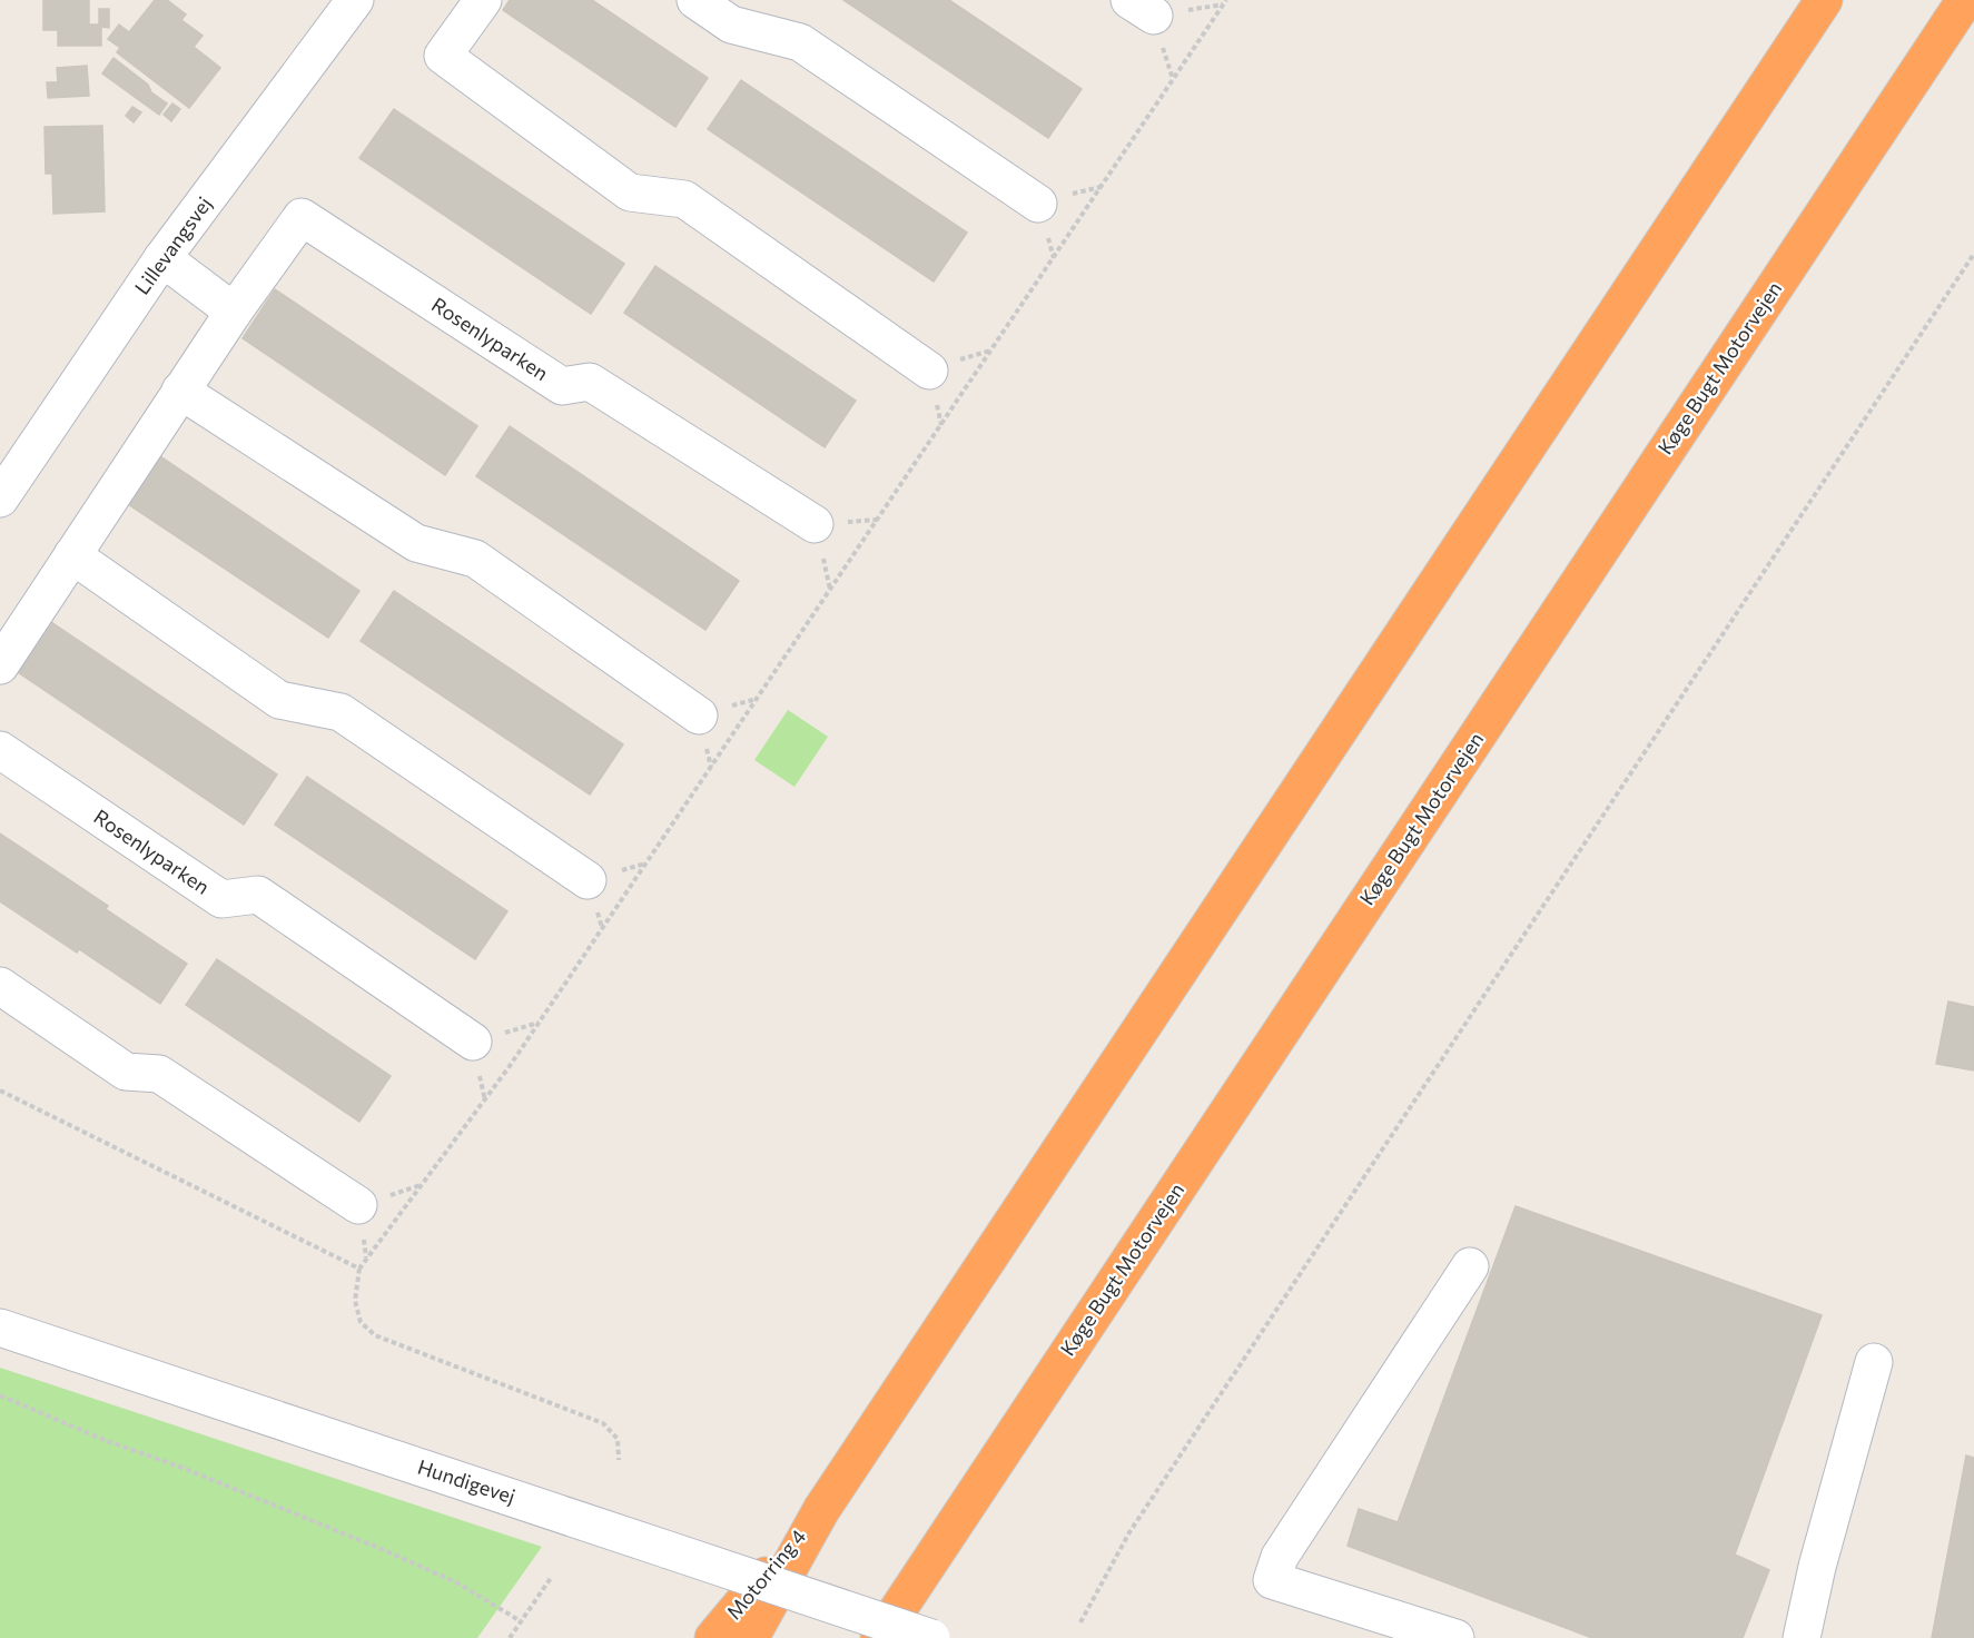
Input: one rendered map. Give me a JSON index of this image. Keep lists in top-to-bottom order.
{
  "streets": {
    "highway": ["Køge Bugt Motorvejen", "Motorring 4"],
    "street": ["Lillevangsvej", "Rosenlyparken", "Hundigevej"]
  }
}
